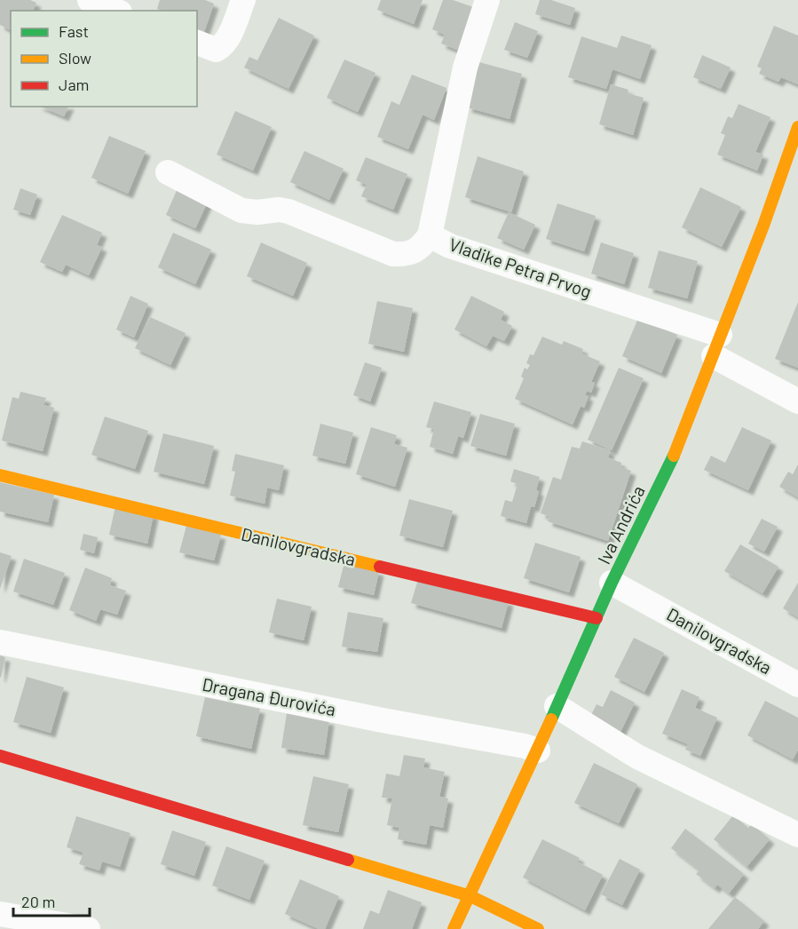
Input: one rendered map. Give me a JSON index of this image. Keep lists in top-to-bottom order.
{
  "streets": {
    "street": [
      "Vladike Petra Prvog",
      "Iva Andrića",
      "Danilovgradska",
      "Dragana Đurovića"
    ]
  },
  "crossings": [
    ["Vladike Petra Prvog", "Iva Andrića"],
    ["Iva Andrića", "Danilovgradska"],
    ["Iva Andrića", "Dragana Đurovića"]
  ],
  "legend": ["Fast", "Slow", "Jam"],
  "scale_bar": "20 m"
}
